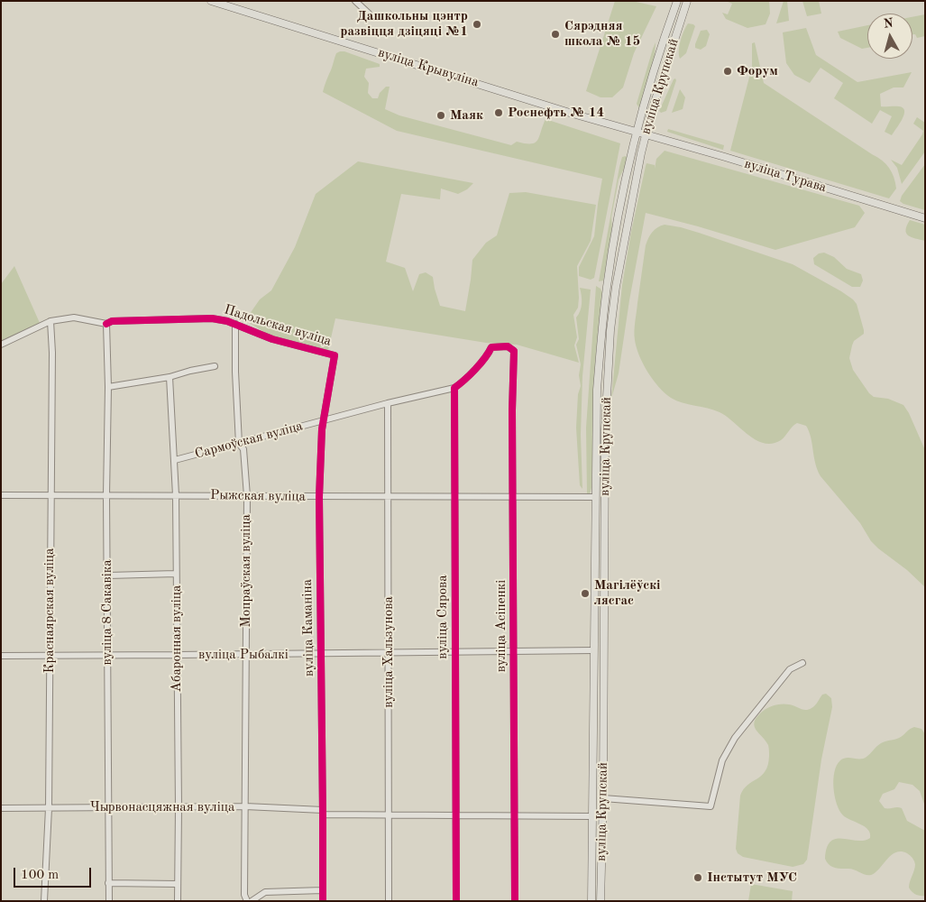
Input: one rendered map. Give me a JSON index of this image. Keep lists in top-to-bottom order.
{
  "streets": {
    "main road": ["вуліца Крывуліна", "вуліца Крупскай", "вуліца Турава"],
    "street": [
      "Падольская вуліца",
      "Сармоўская вуліца",
      "Рыжская вуліца",
      "Мопраўская вуліца",
      "Краснаярская вуліца",
      "вуліца 8 Сакавіка",
      "вуліца Сярова",
      "вуліца Асіпенкі",
      "вуліца Каманіна",
      "Абаронная вуліца",
      "вуліца Хальзунова",
      "вуліца Рыбалкі",
      "Чырвонасцяжная вуліца"
    ]
  },
  "crossings": [
    ["вуліца Крывуліна", "вуліца Крупскай"],
    ["вуліца Крывуліна", "вуліца Турава"],
    ["вуліца Крупскай", "вуліца Турава"],
    ["вуліца Крупскай", "Рыжская вуліца"],
    ["вуліца Крупскай", "вуліца Рыбалкі"],
    ["вуліца Крупскай", "Чырвонасцяжная вуліца"],
    ["Падольская вуліца", "Мопраўская вуліца"],
    ["Падольская вуліца", "вуліца 8 Сакавіка"],
    ["Падольская вуліца", "вуліца Каманіна"],
    ["Сармоўская вуліца", "Мопраўская вуліца"],
    ["Сармоўская вуліца", "вуліца Сярова"],
    ["Сармоўская вуліца", "вуліца Асіпенкі"],
    ["Сармоўская вуліца", "вуліца Каманіна"],
    ["Сармоўская вуліца", "Абаронная вуліца"],
    ["Сармоўская вуліца", "вуліца Хальзунова"],
    ["Рыжская вуліца", "Мопраўская вуліца"],
    ["Рыжская вуліца", "Краснаярская вуліца"],
    ["Рыжская вуліца", "вуліца 8 Сакавіка"],
    ["Рыжская вуліца", "вуліца Сярова"],
    ["Рыжская вуліца", "вуліца Асіпенкі"],
    ["Рыжская вуліца", "вуліца Каманіна"],
    ["Рыжская вуліца", "Абаронная вуліца"],
    ["Рыжская вуліца", "вуліца Хальзунова"],
    ["Мопраўская вуліца", "вуліца Рыбалкі"],
    ["Мопраўская вуліца", "Чырвонасцяжная вуліца"],
    ["Краснаярская вуліца", "вуліца Рыбалкі"],
    ["Краснаярская вуліца", "Чырвонасцяжная вуліца"],
    ["вуліца 8 Сакавіка", "вуліца Рыбалкі"],
    ["вуліца 8 Сакавіка", "Чырвонасцяжная вуліца"],
    ["вуліца Сярова", "вуліца Асіпенкі"],
    ["вуліца Сярова", "вуліца Рыбалкі"],
    ["вуліца Сярова", "Чырвонасцяжная вуліца"],
    ["вуліца Асіпенкі", "вуліца Рыбалкі"],
    ["вуліца Асіпенкі", "Чырвонасцяжная вуліца"],
    ["вуліца Каманіна", "вуліца Рыбалкі"],
    ["вуліца Каманіна", "Чырвонасцяжная вуліца"],
    ["Абаронная вуліца", "вуліца Рыбалкі"],
    ["Абаронная вуліца", "Чырвонасцяжная вуліца"],
    ["вуліца Хальзунова", "вуліца Рыбалкі"],
    ["вуліца Хальзунова", "Чырвонасцяжная вуліца"]
  ],
  "places": [
    "Дашкольны цэнтр развіцця дзіцяці №1",
    "Сярэдняя школа № 15",
    "Форум",
    "Роснефть № 14",
    "Маяк",
    "Магілёўскі лясгас",
    "Інстытут МУС"
  ],
  "scale_bar": "100 m",
  "north": "top"
}
